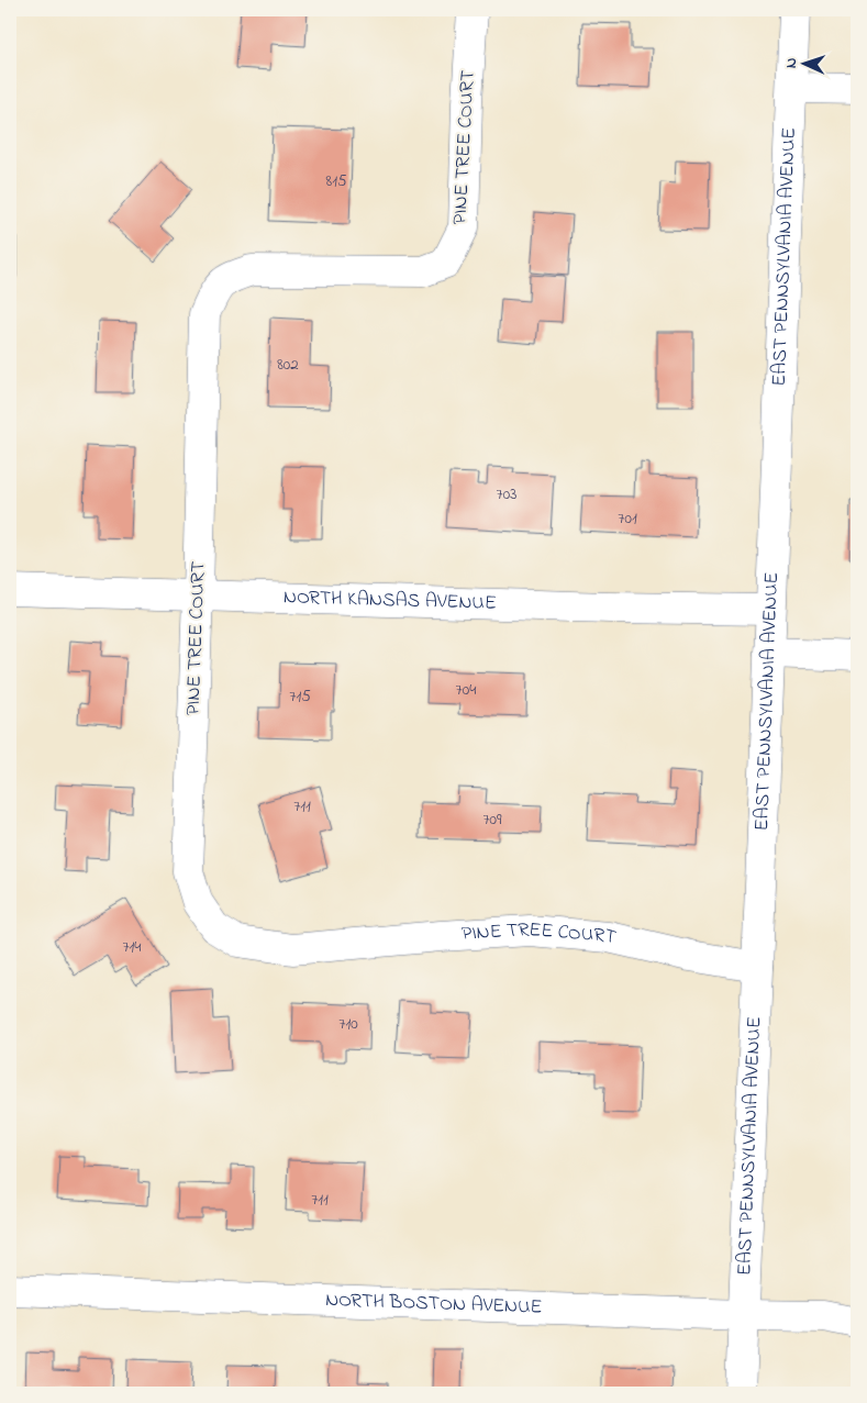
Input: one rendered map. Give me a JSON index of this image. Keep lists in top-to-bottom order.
{
  "streets": {
    "street": [
      "PINE TREE COURT",
      "EAST PENNSYLVANIA AVENUE",
      "NORTH KANSAS AVENUE",
      "NORTH BOSTON AVENUE"
    ]
  },
  "crossings": [
    ["PINE TREE COURT", "EAST PENNSYLVANIA AVENUE"],
    ["PINE TREE COURT", "NORTH KANSAS AVENUE"],
    ["EAST PENNSYLVANIA AVENUE", "NORTH KANSAS AVENUE"],
    ["EAST PENNSYLVANIA AVENUE", "NORTH BOSTON AVENUE"]
  ],
  "house_numbers": [
    "815",
    "802",
    "703",
    "701",
    "704",
    "715",
    "711",
    "709",
    "714",
    "710",
    "711"
  ],
  "north": "left"
}
